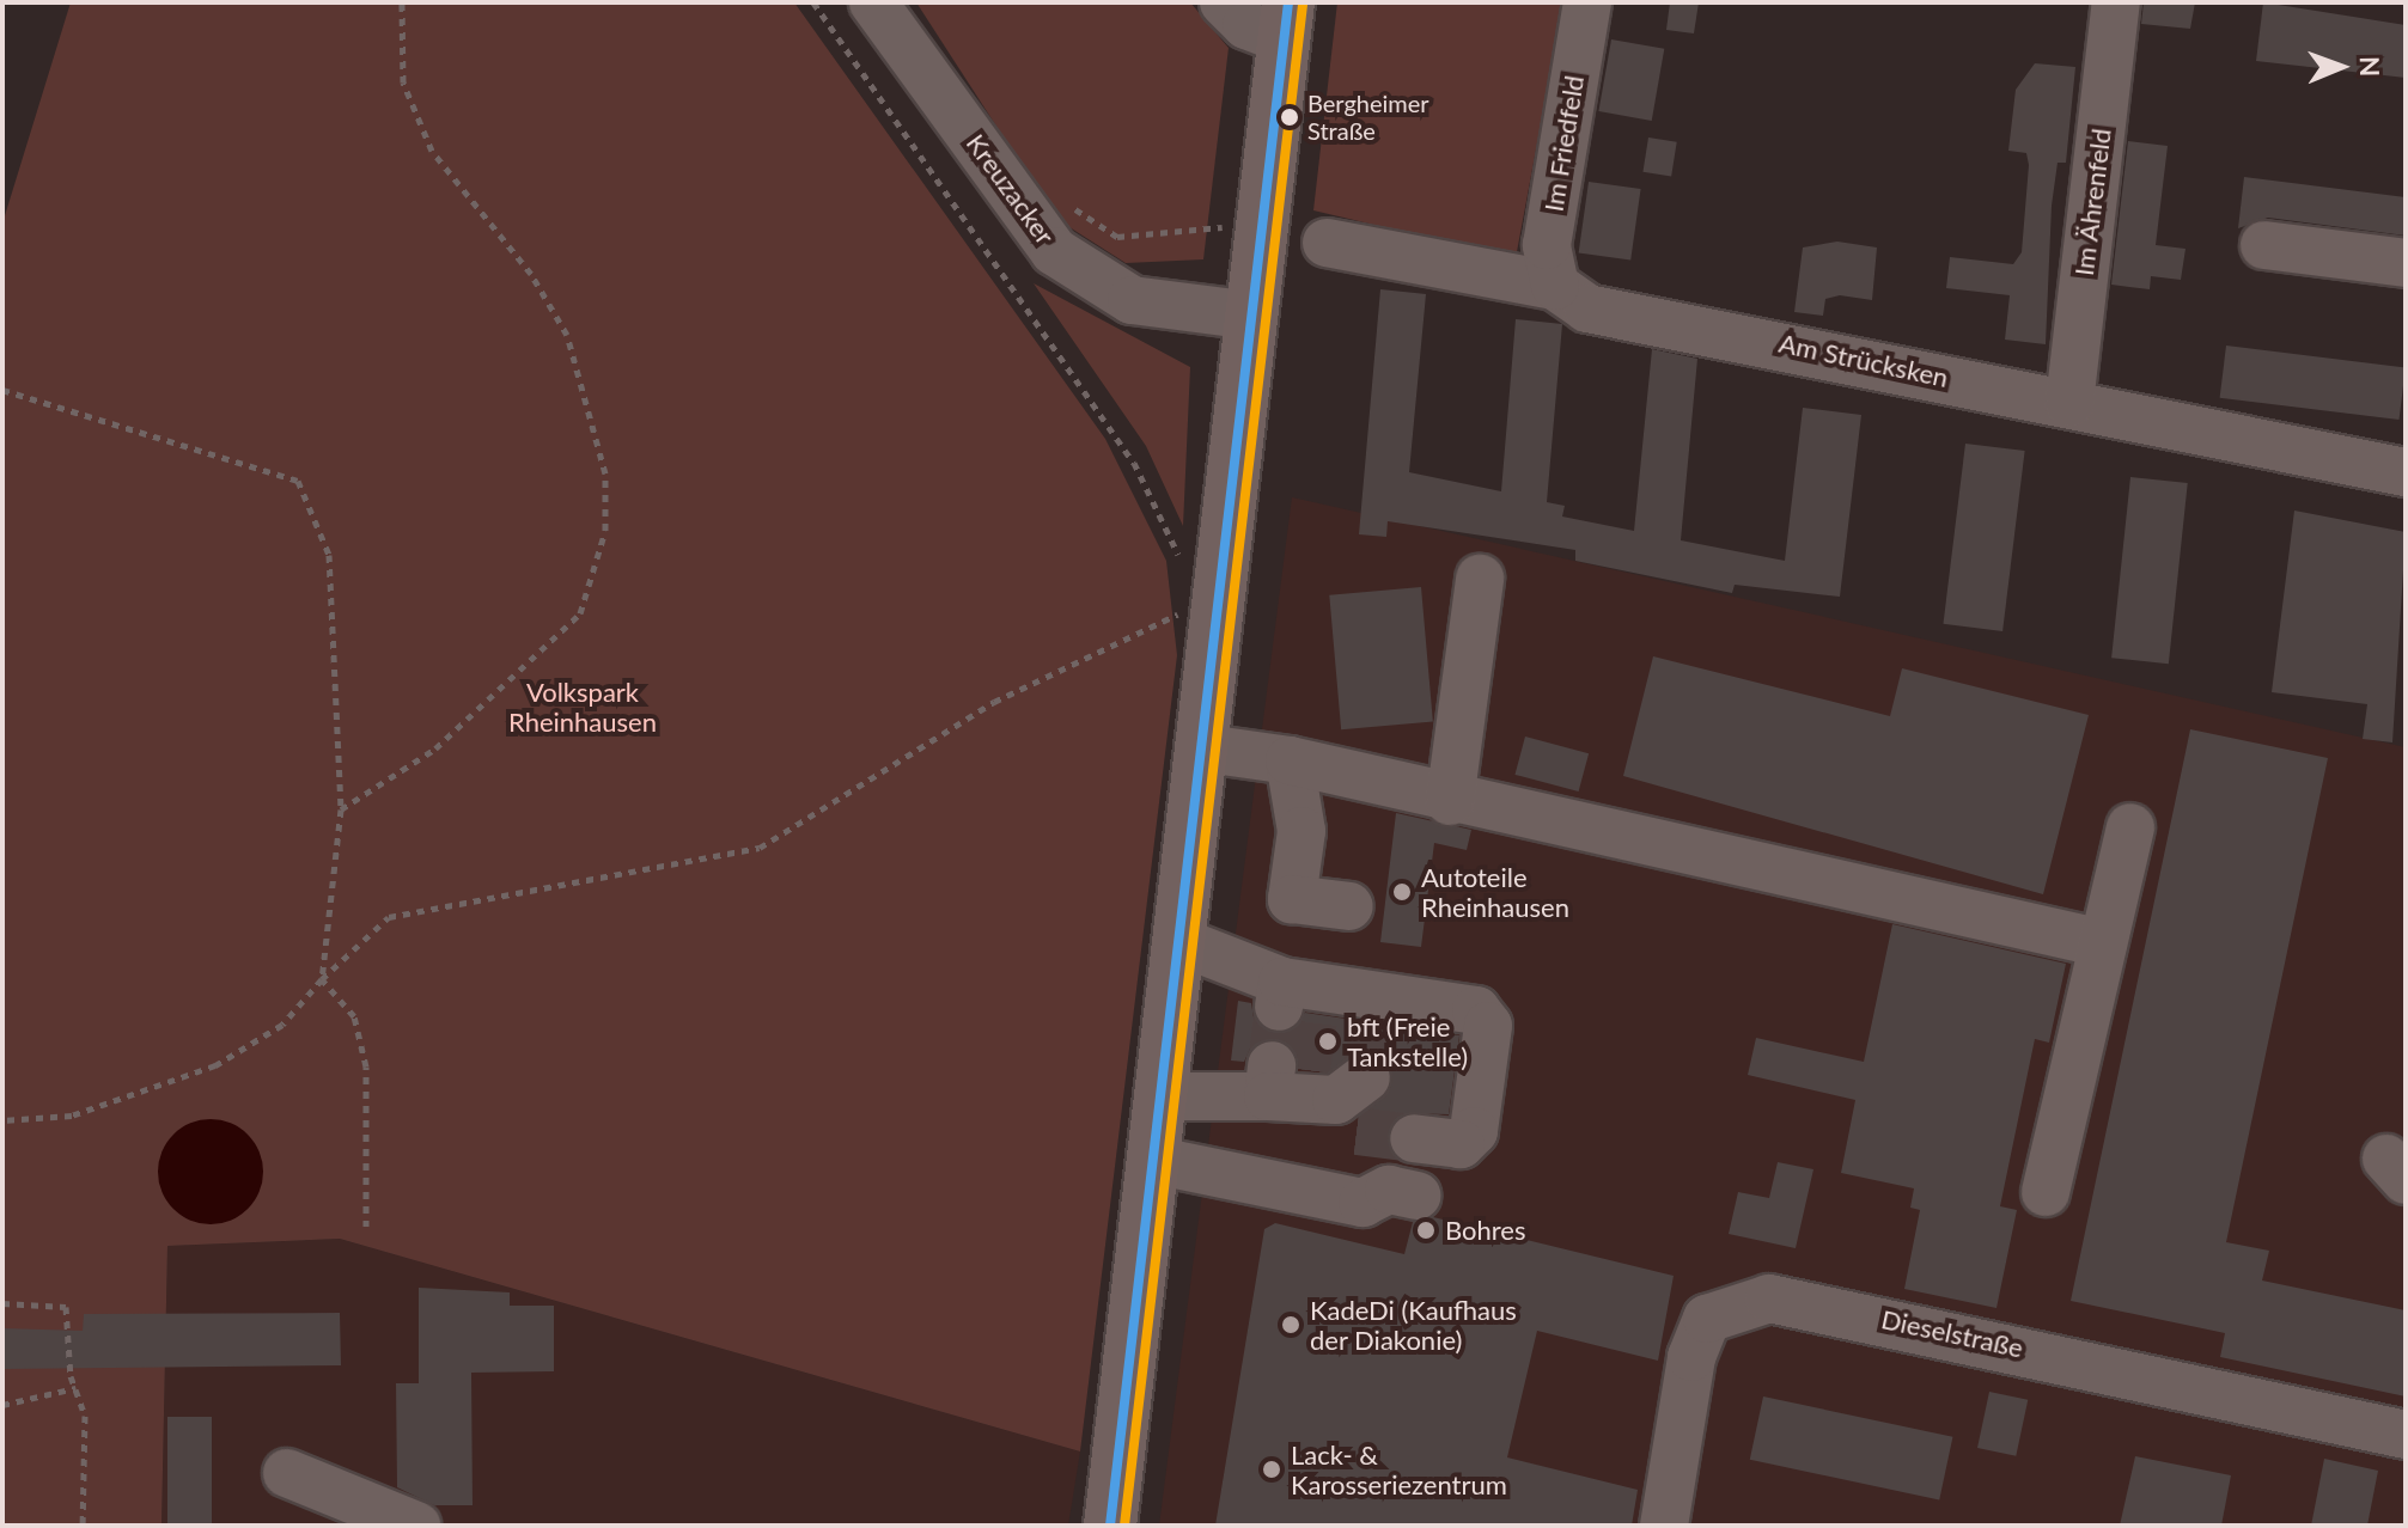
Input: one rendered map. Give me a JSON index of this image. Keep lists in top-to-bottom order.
{
  "streets": {
    "street": [
      "Im Friedfeld",
      "Kreuzacker",
      "Im Ährenfeld",
      "Am Strücksken",
      "Dieselstraße"
    ]
  },
  "crossings": [
    ["Im Friedfeld", "Am Strücksken"],
    ["Im Ährenfeld", "Am Strücksken"]
  ],
  "parks": ["Volkspark Rheinhausen"],
  "places": [
    "Bergheimer Straße",
    "Autoteile Rheinhausen",
    "bft (Freie Tankstelle)",
    "Bohres",
    "KadeDi (Kaufhaus der Diakonie)",
    "Lack- & Karosseriezentrum"
  ],
  "north": "right"
}
